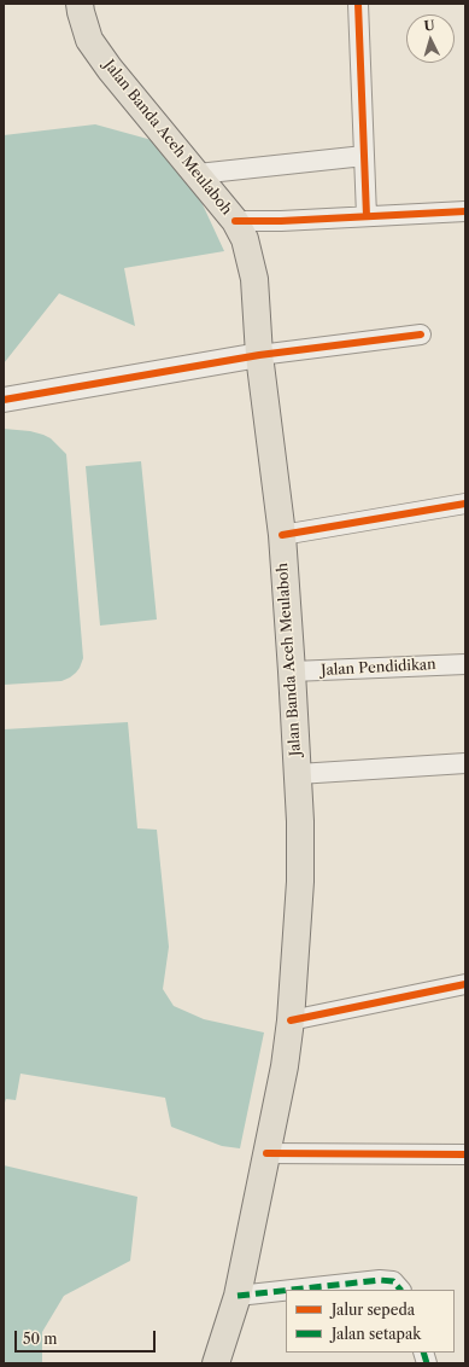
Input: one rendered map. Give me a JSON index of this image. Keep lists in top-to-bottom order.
{
  "streets": {
    "highway": ["Jalan Banda Aceh Meulaboh"],
    "street": ["Jalan Pendidikan"]
  },
  "crossings": [
    ["Jalan Banda Aceh Meulaboh", "Jalan Pendidikan"]
  ],
  "legend": ["Jalur sepeda", "Jalan setapak"],
  "scale_bar": "50 m",
  "north": "top"
}
